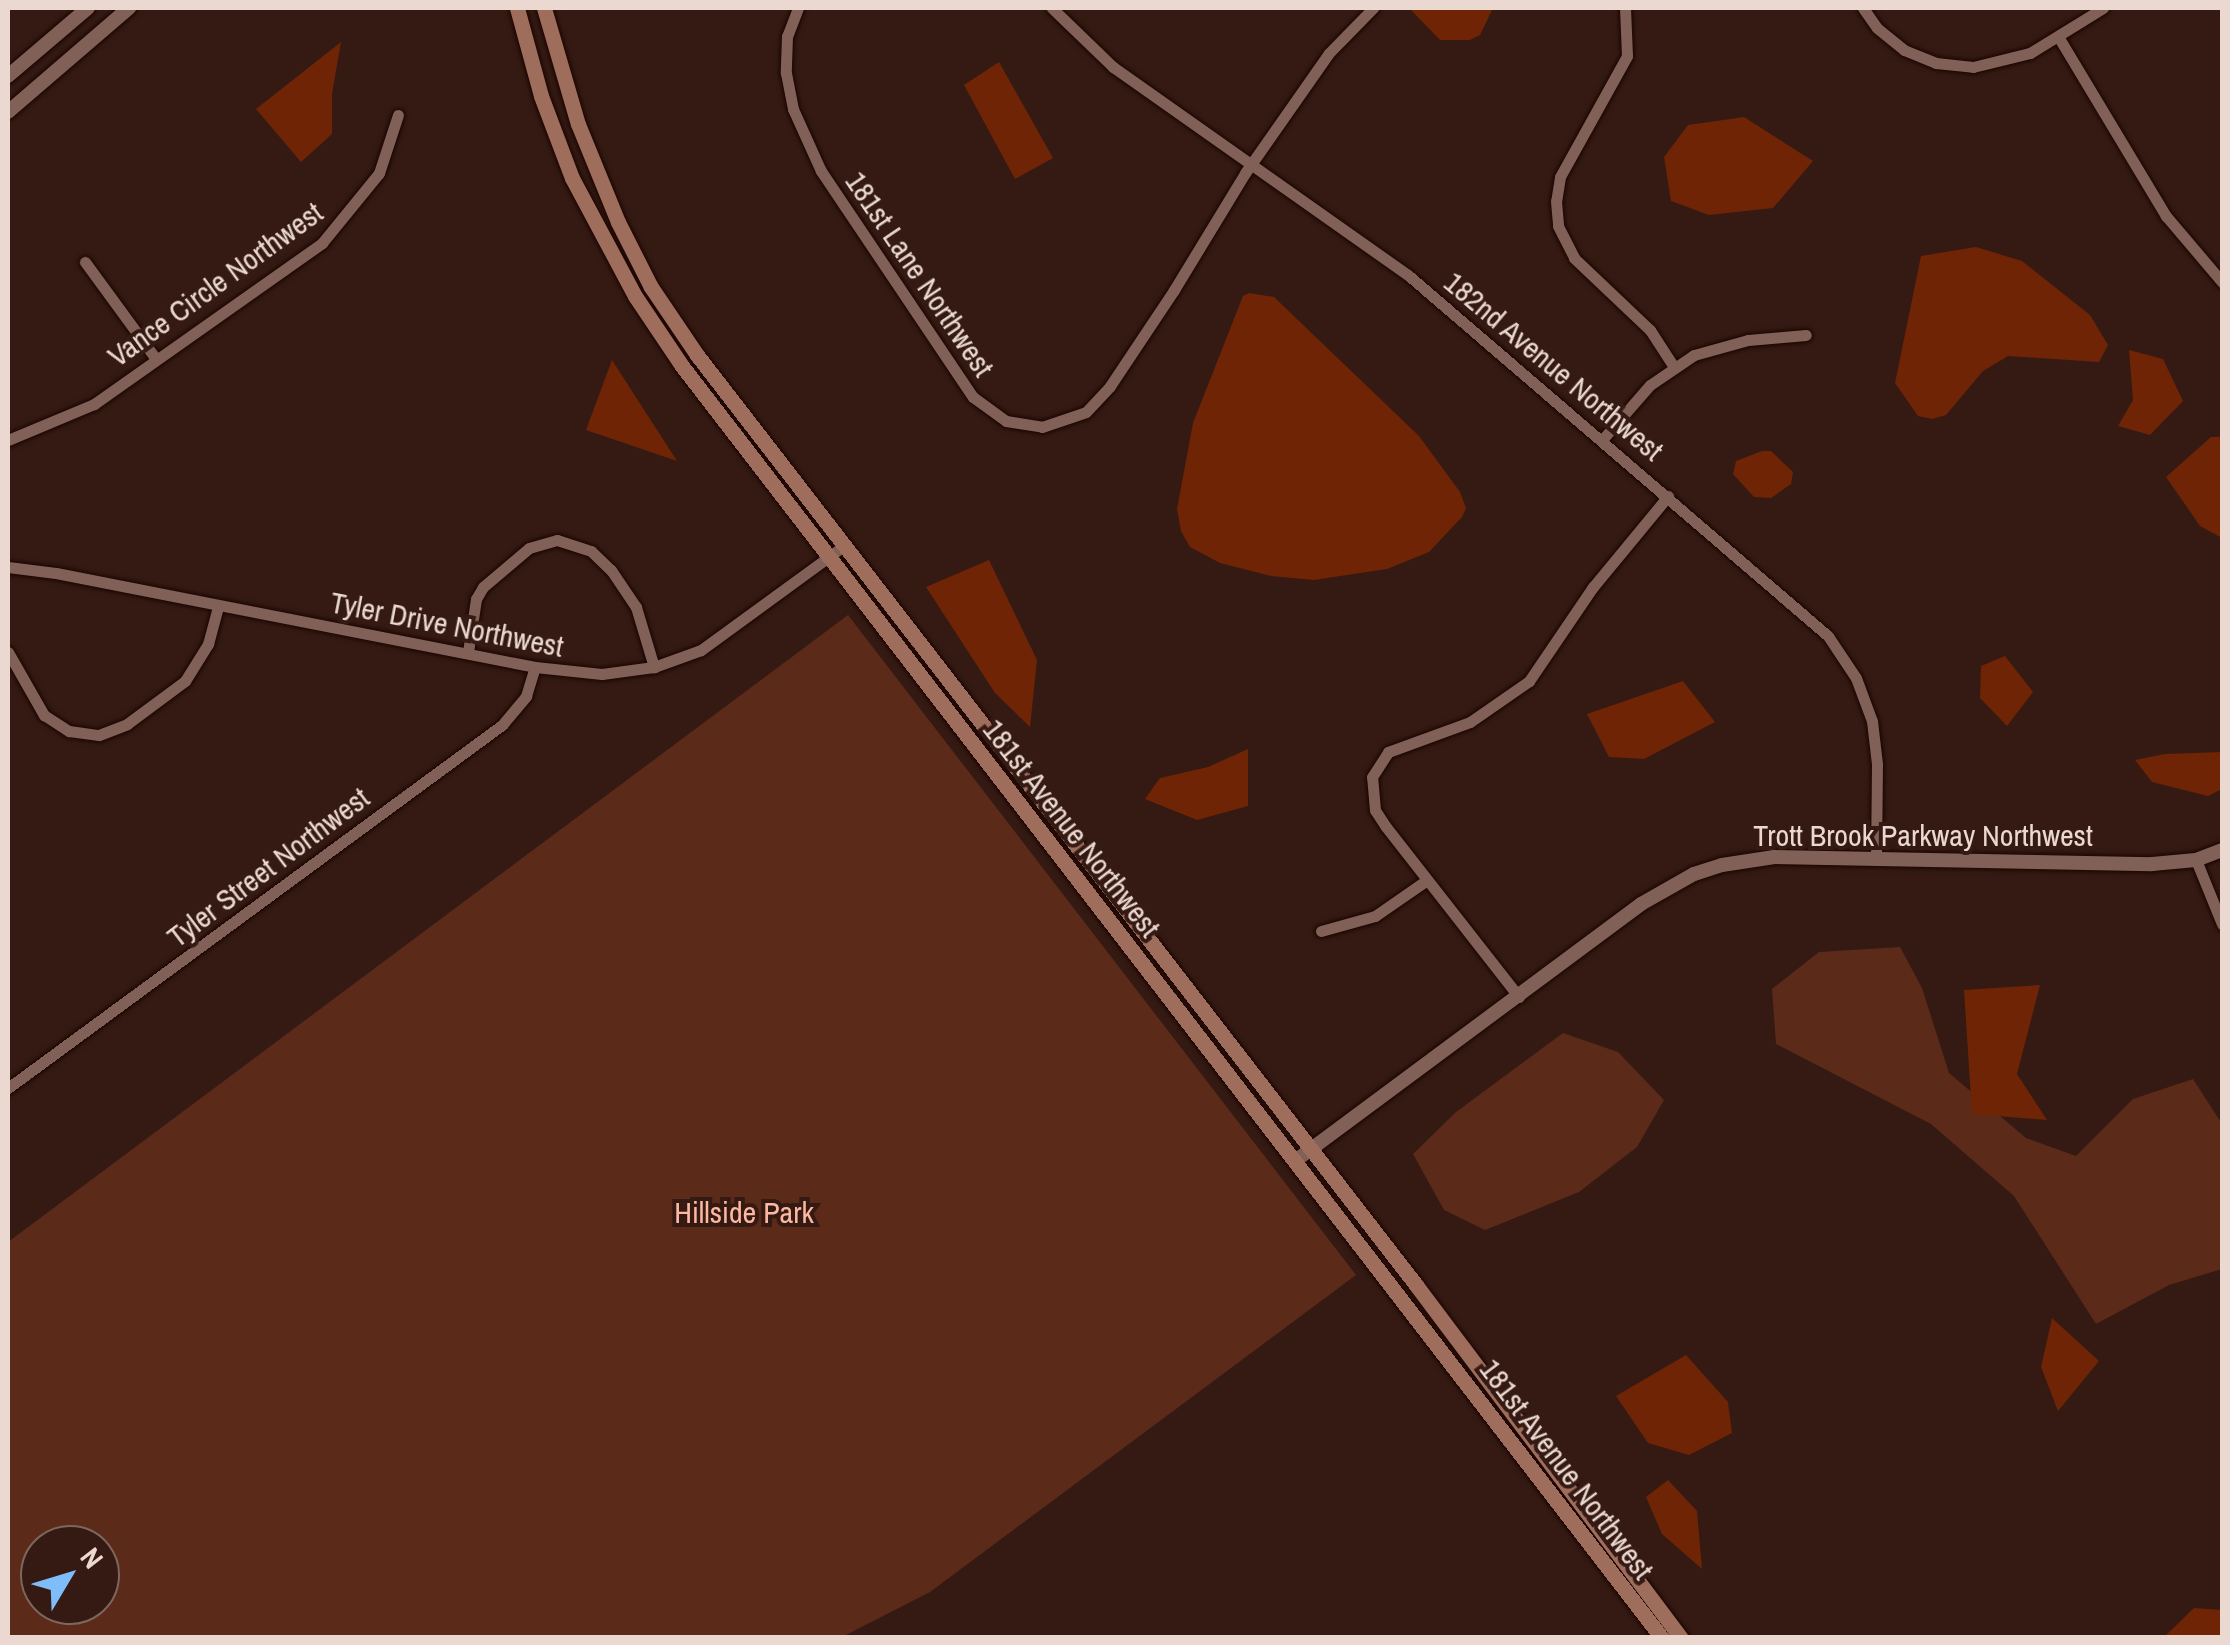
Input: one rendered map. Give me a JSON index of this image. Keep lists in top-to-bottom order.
{
  "streets": {
    "main road": ["181st Avenue Northwest"],
    "street": [
      "181st Lane Northwest",
      "Vance Circle Northwest",
      "182nd Avenue Northwest",
      "Tyler Drive Northwest",
      "Trott Brook Parkway Northwest",
      "Tyler Street Northwest"
    ]
  },
  "crossings": [
    ["181st Lane Northwest", "182nd Avenue Northwest"],
    ["182nd Avenue Northwest", "Trott Brook Parkway Northwest"],
    ["Tyler Drive Northwest", "181st Avenue Northwest"],
    ["Tyler Drive Northwest", "Tyler Street Northwest"],
    ["181st Avenue Northwest", "Trott Brook Parkway Northwest"]
  ],
  "parks": ["Hillside Park"],
  "north": "top right"
}
